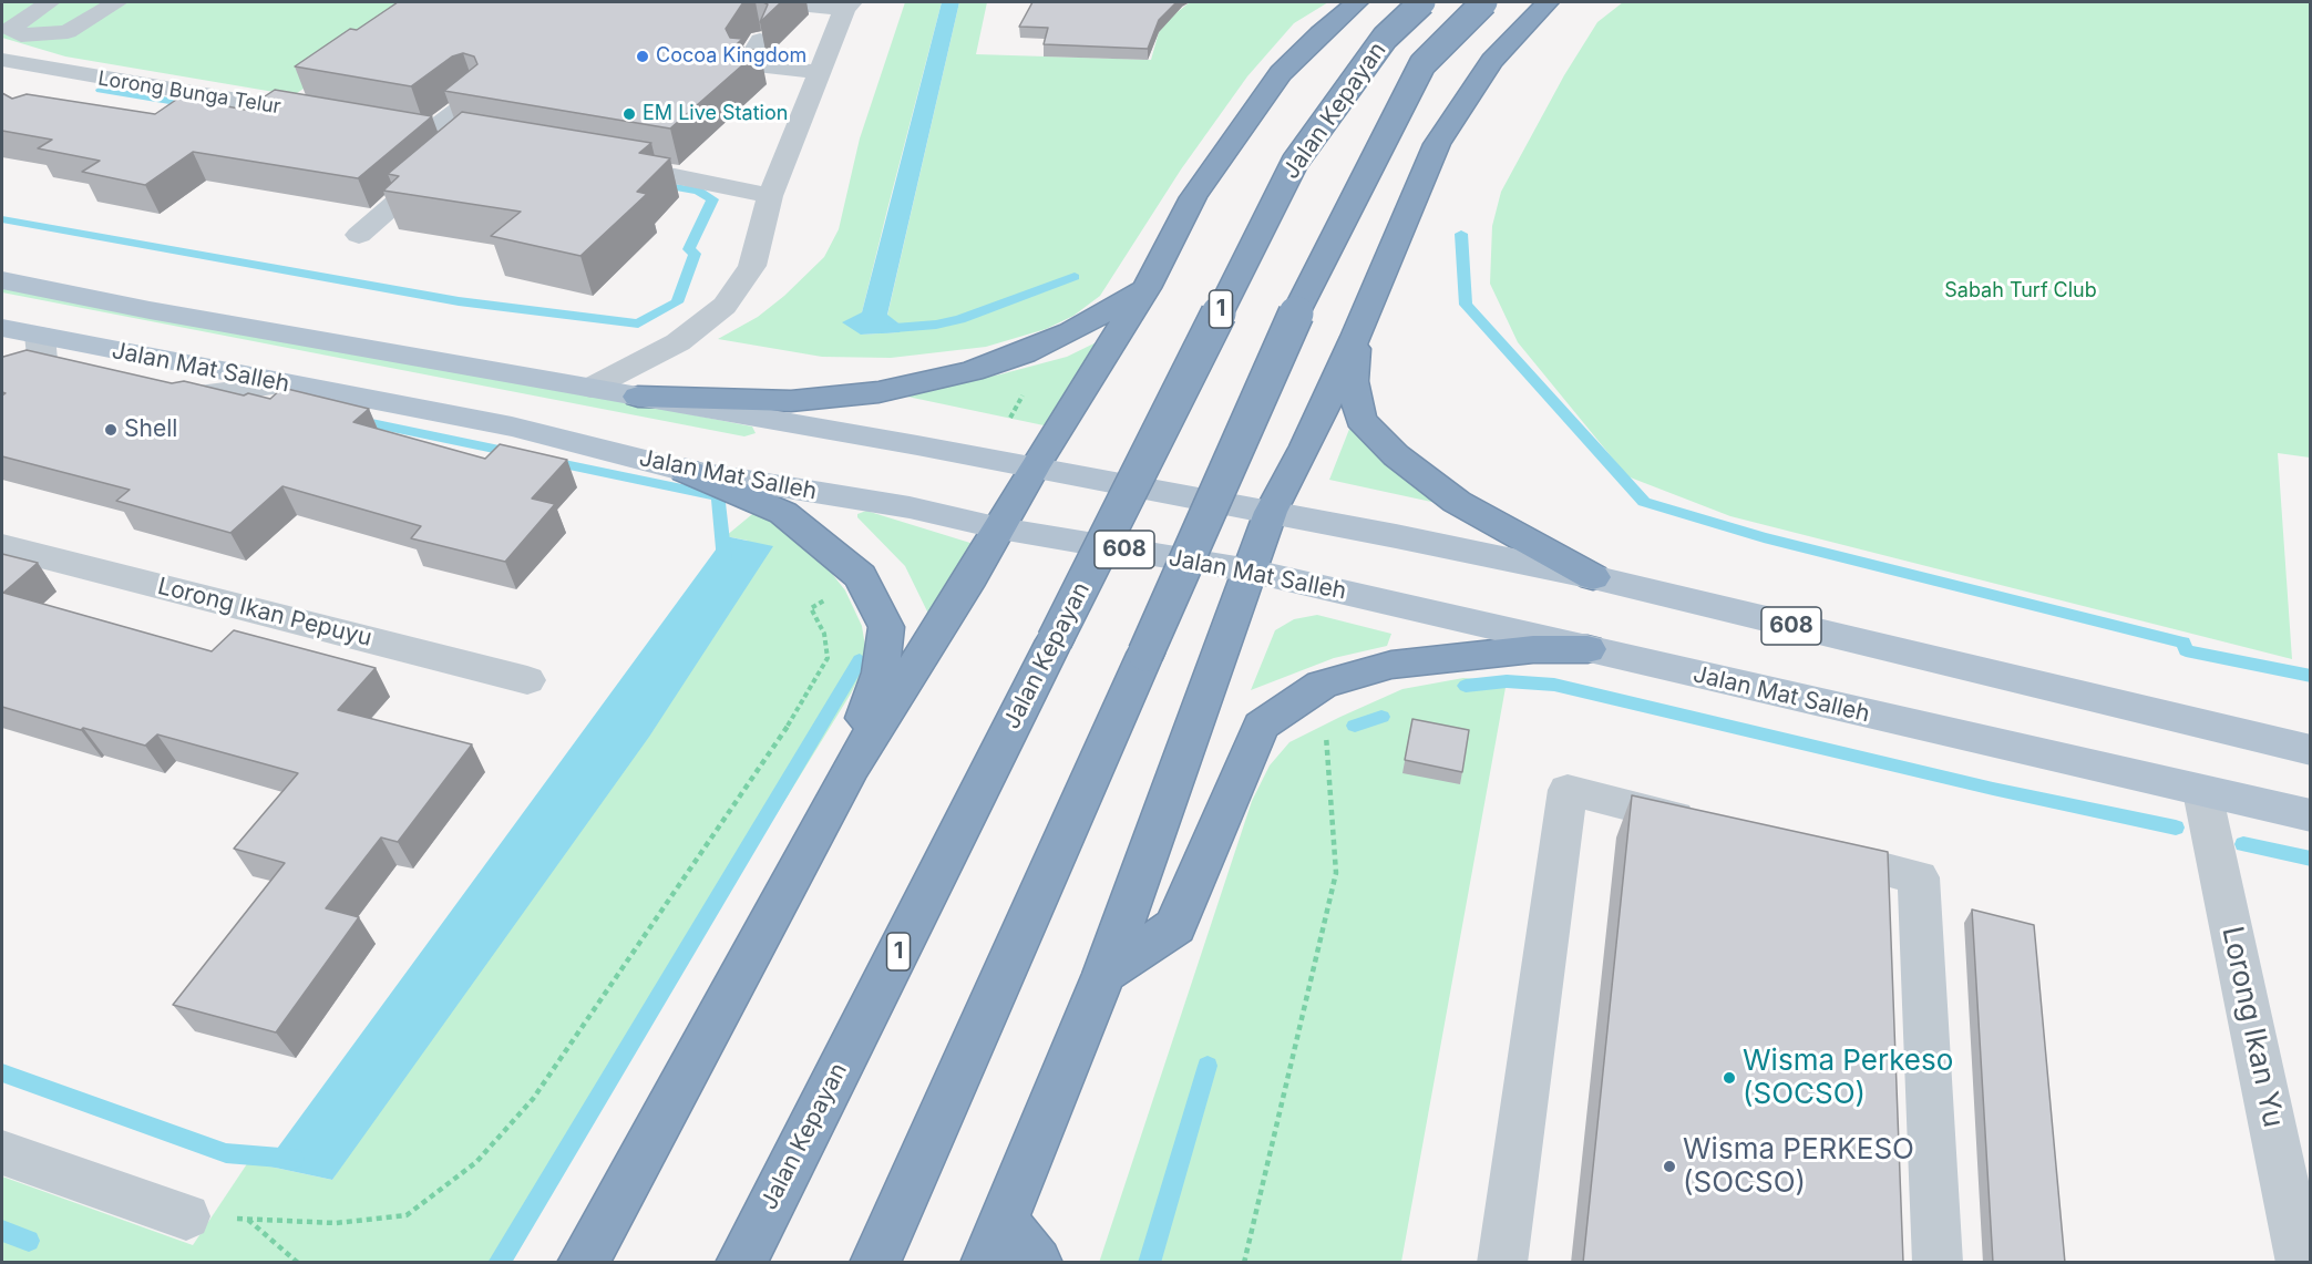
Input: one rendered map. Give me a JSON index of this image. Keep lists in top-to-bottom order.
{
  "streets": {
    "highway": ["Jalan Kepayan", "1"],
    "main road": ["Jalan Mat Salleh", "608"],
    "street": ["Lorong Bunga Telur", "Lorong Ikan Pepuyu", "Lorong Ikan Yu"]
  },
  "crossings": [
    ["Jalan Mat Salleh", "Lorong Ikan Yu"]
  ],
  "parks": ["Sabah Turf Club"],
  "places": [
    "Cocoa Kingdom",
    "EM Live Station",
    "Shell",
    "Wisma Perkeso (SOCSO)",
    "Wisma PERKESO (SOCSO)"
  ]
}
